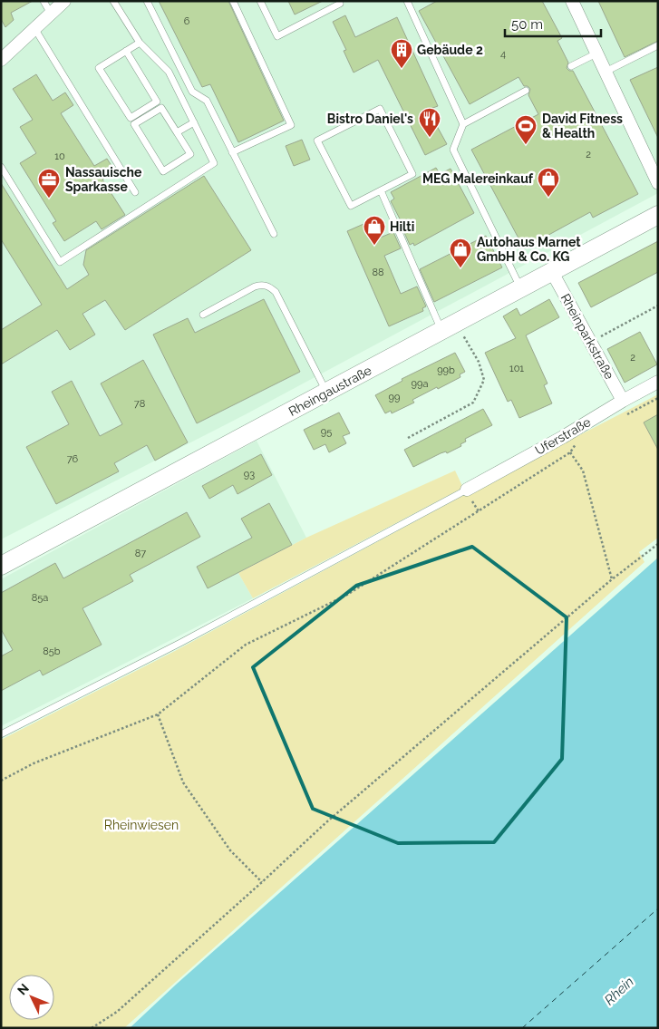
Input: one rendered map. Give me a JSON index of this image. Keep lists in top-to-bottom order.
{
  "streets": {
    "street": ["Rheinparkstraße", "Rheingaustraße", "Uferstraße"]
  },
  "crossings": [
    ["Rheinparkstraße", "Rheingaustraße"],
    ["Rheinparkstraße", "Uferstraße"]
  ],
  "water": ["Rhein"],
  "parks": ["Rheinwiesen"],
  "places": {
    "building": ["Gebäude 2"],
    "restaurant": ["Bistro Daniel's"],
    "sports": ["David Fitness & Health"],
    "shop": ["MEG Malereinkauf", "Hilti", "Autohaus Marnet GmbH & Co. KG"],
    "office": ["Nassauische Sparkasse"]
  },
  "house_numbers": [
    "6",
    "4",
    "2",
    "10",
    "88",
    "2",
    "101",
    "99b",
    "99a",
    "99",
    "78",
    "95",
    "76",
    "93",
    "87",
    "85a",
    "85b"
  ],
  "scale_bar": "50 m",
  "north": "top left"
}
